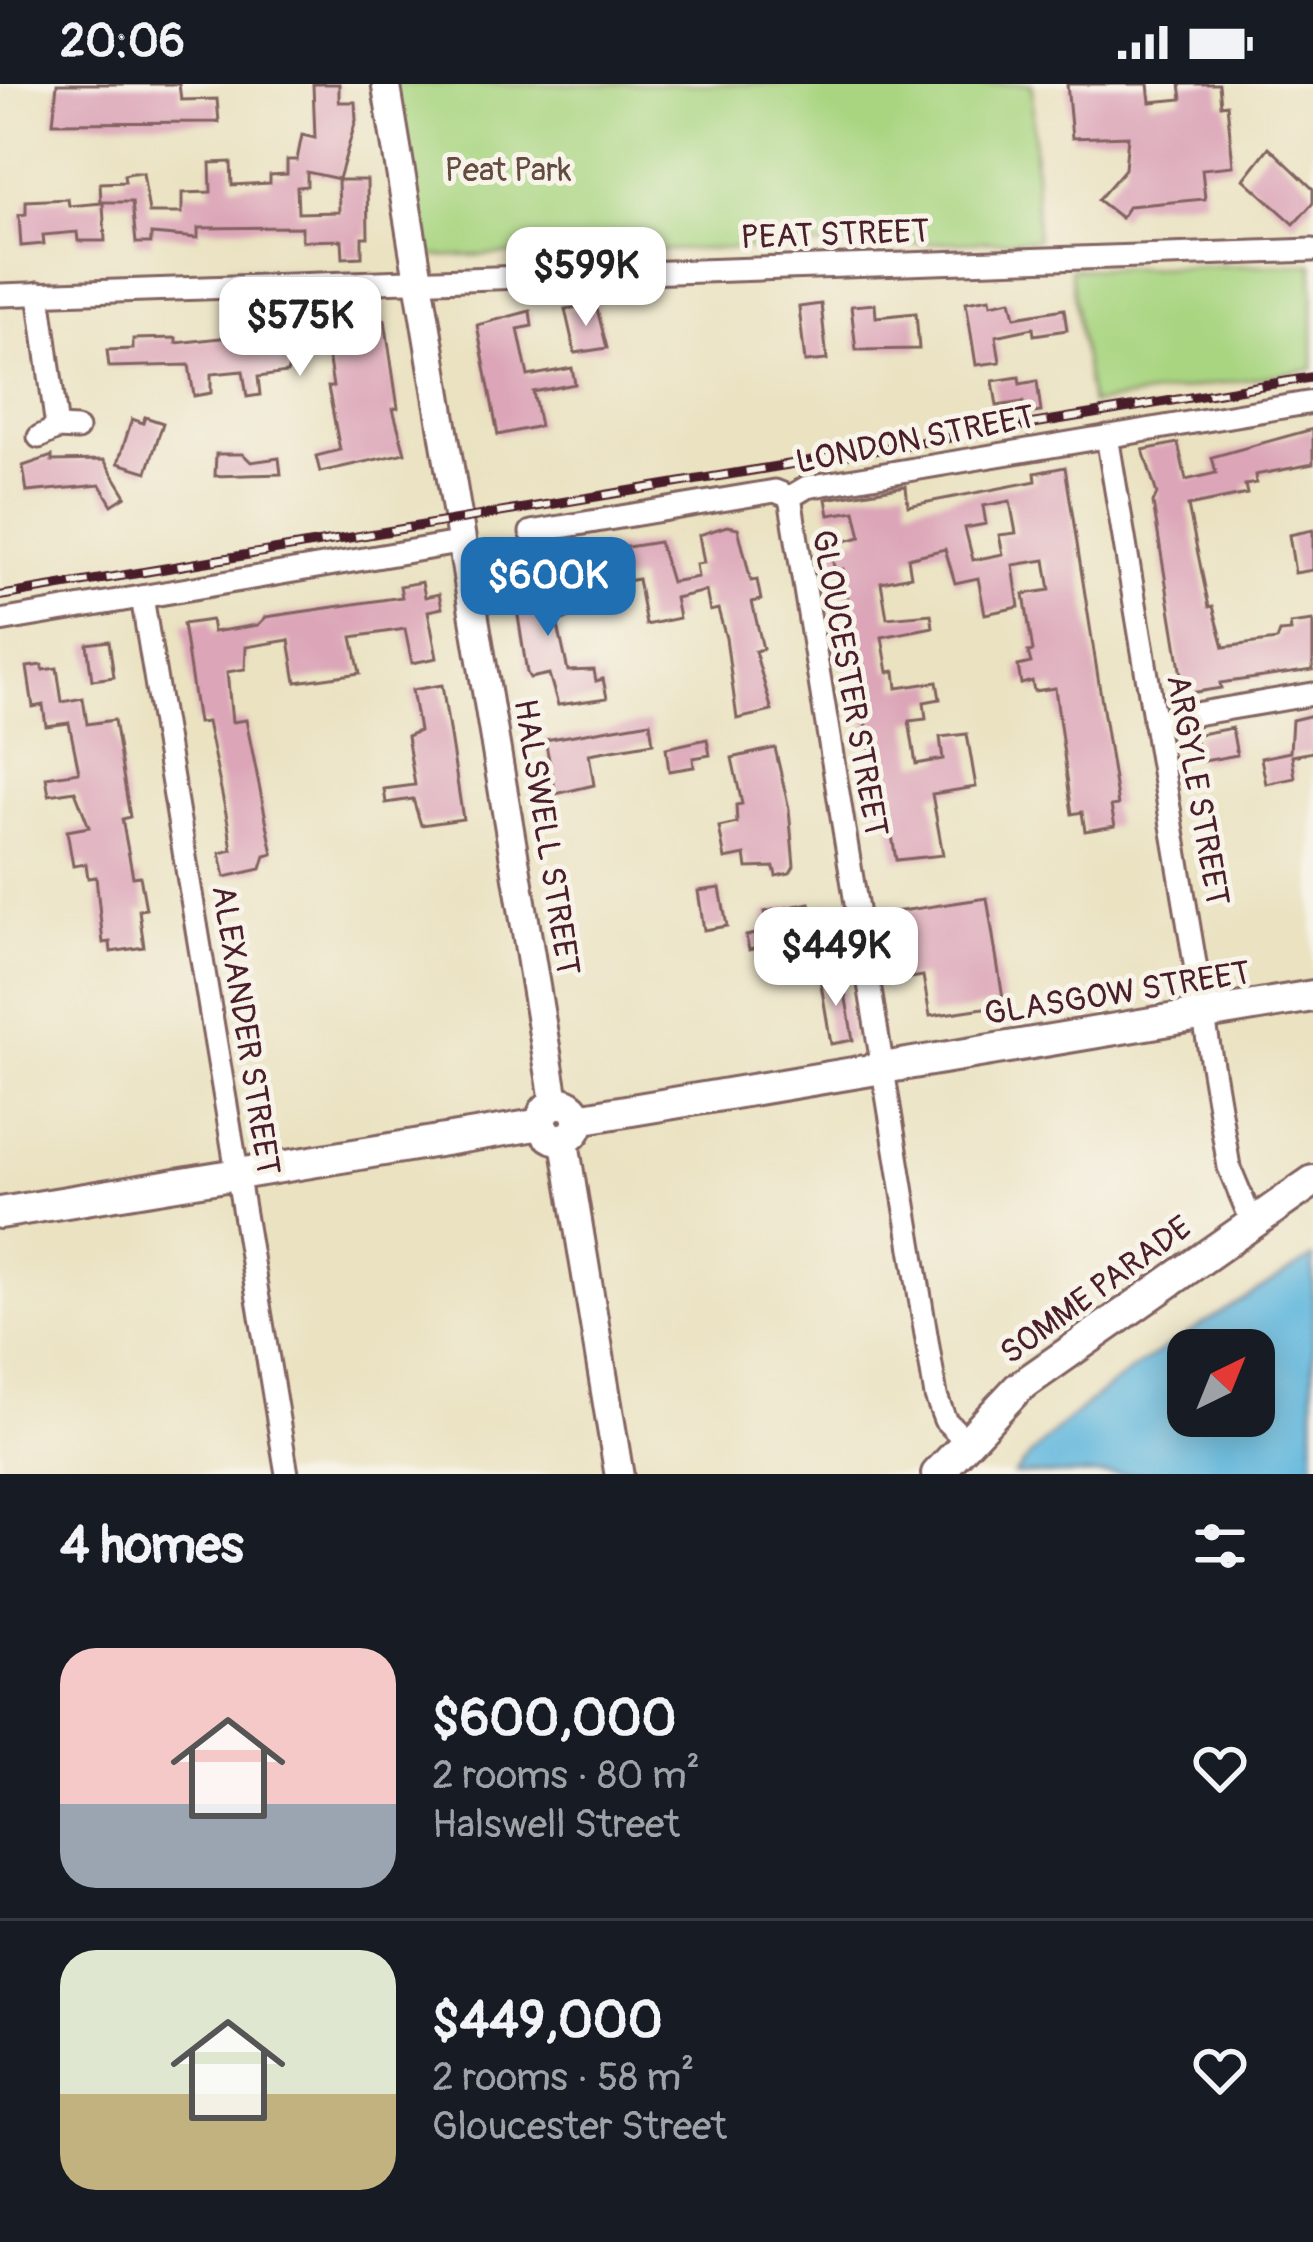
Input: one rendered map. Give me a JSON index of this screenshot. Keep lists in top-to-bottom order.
{
  "streets": {
    "main road": ["GLASGOW STREET", "SOMME PARADE"],
    "street": [
      "PEAT STREET",
      "LONDON STREET",
      "GLOUCESTER STREET",
      "ARGYLE STREET",
      "HALSWELL STREET",
      "ALEXANDER STREET"
    ]
  },
  "crossings": [
    ["PEAT STREET", "HALSWELL STREET"],
    ["LONDON STREET", "GLOUCESTER STREET"],
    ["LONDON STREET", "ARGYLE STREET"],
    ["GLOUCESTER STREET", "GLASGOW STREET"],
    ["GLOUCESTER STREET", "SOMME PARADE"],
    ["ARGYLE STREET", "GLASGOW STREET"],
    ["ARGYLE STREET", "SOMME PARADE"],
    ["HALSWELL STREET", "GLASGOW STREET"],
    ["GLASGOW STREET", "ALEXANDER STREET"]
  ],
  "parks": ["Peat Park"],
  "north": "top right",
  "page": {
    "status": "20:06",
    "price": [
      "$599K",
      "$575K",
      "$600K",
      "$449K"
    ],
    "heading": "4 homes",
    "list": [
      {
        "name": "$600,000",
        "note": "2 rooms · 80 m² · Halswell Street"
      },
      {
        "name": "$449,000",
        "note": "2 rooms · 58 m² · Gloucester Street"
      }
    ]
  }
}
